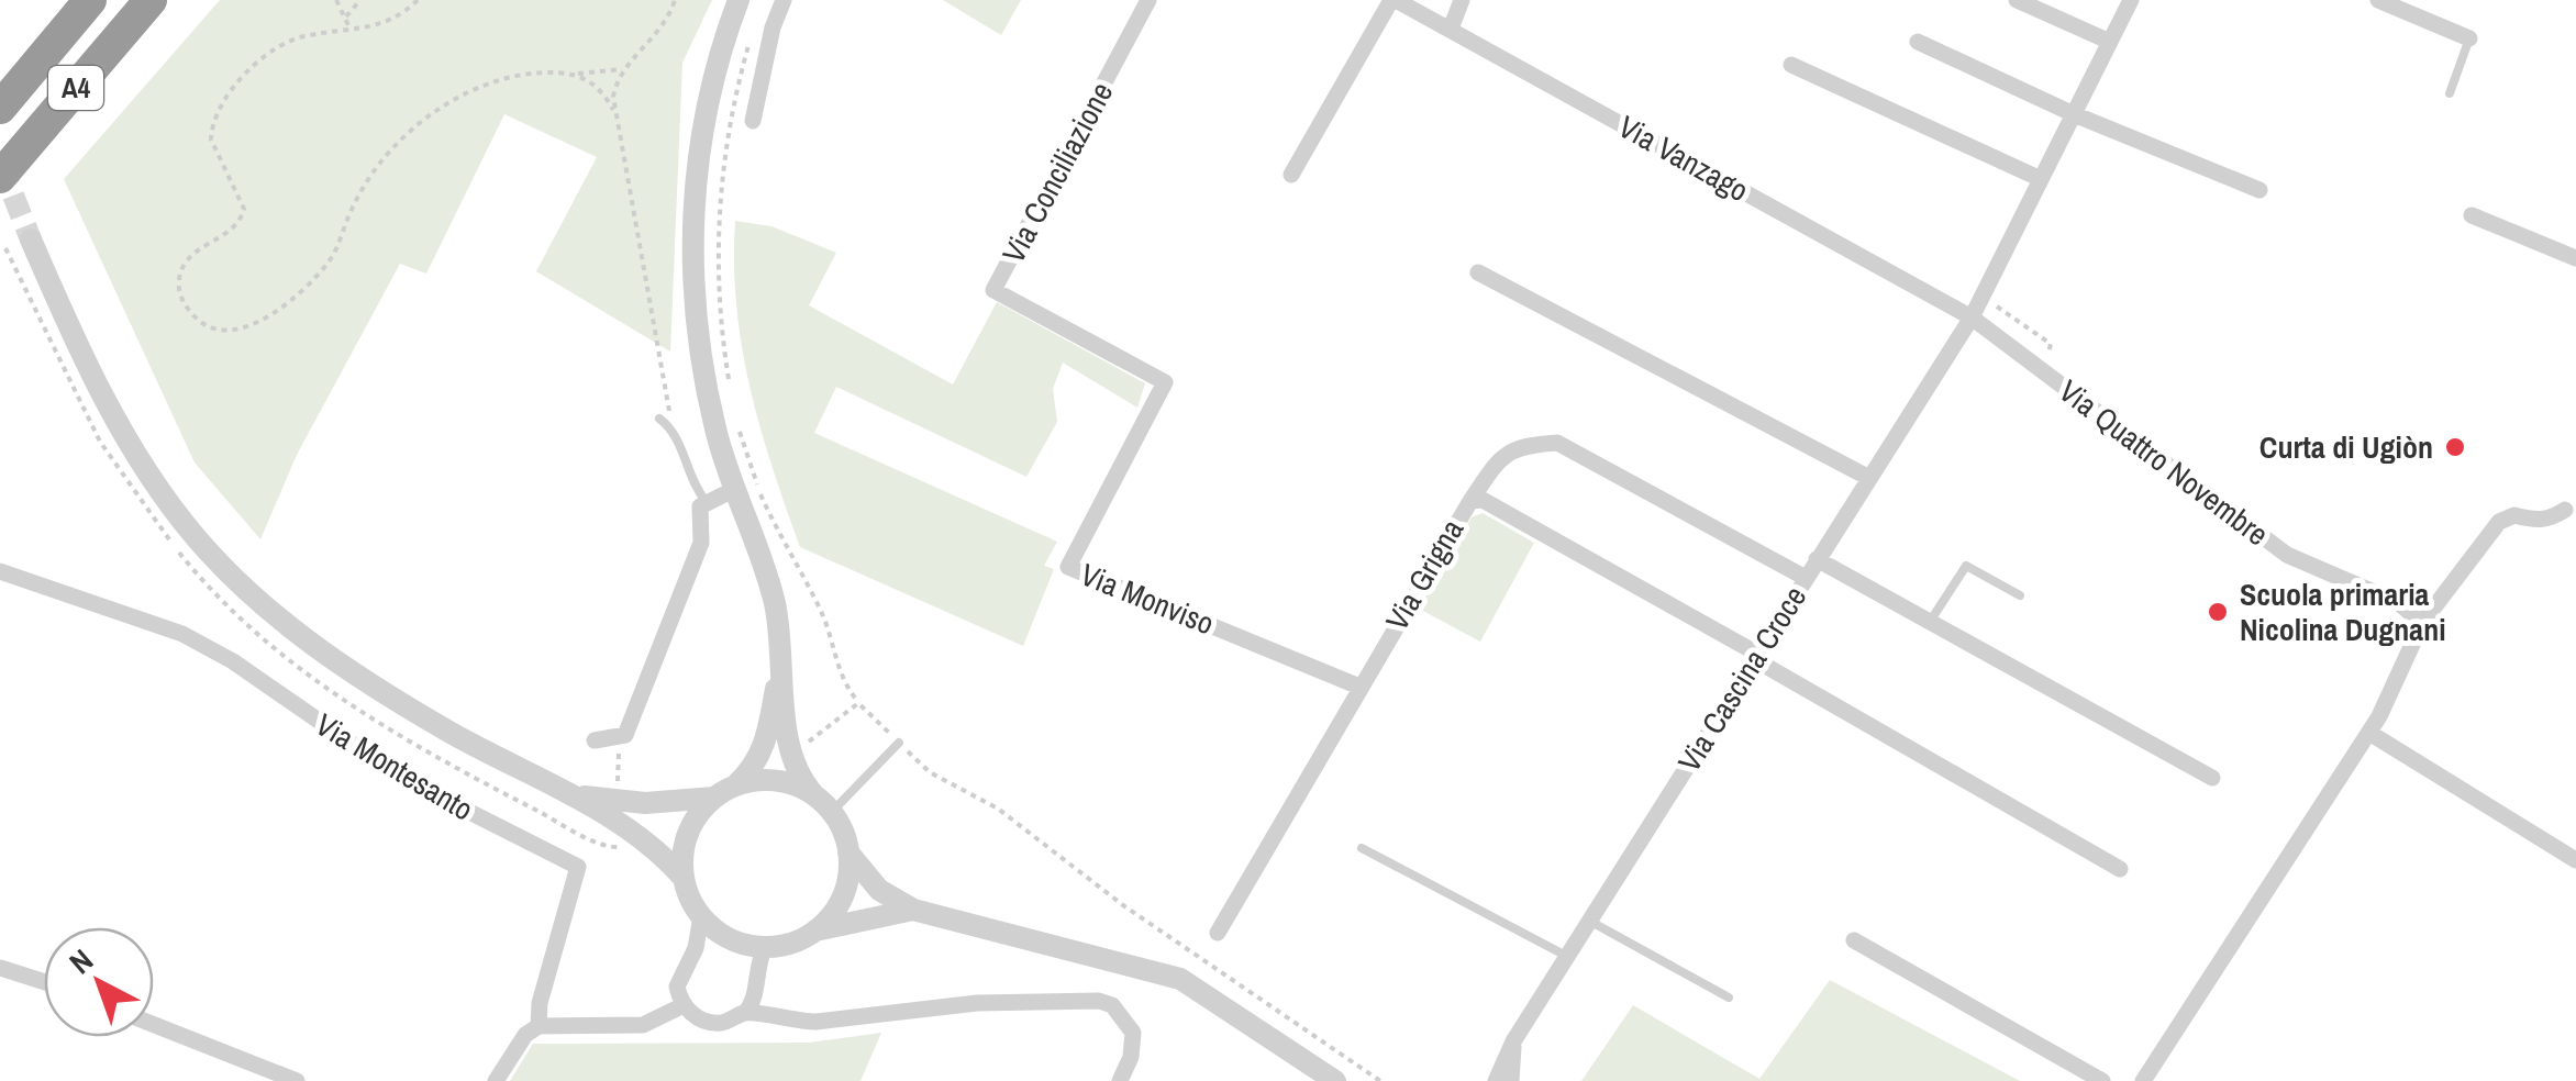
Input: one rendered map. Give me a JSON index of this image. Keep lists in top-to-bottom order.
{
  "streets": {
    "highway": ["A4"],
    "street": [
      "Via Vanzago",
      "Via Conciliazione",
      "Via Quattro Novembre",
      "Via Grigna",
      "Via Monviso",
      "Via Cascina Croce",
      "Via Montesanto"
    ]
  },
  "crossings": [
    ["Via Vanzago", "Via Quattro Novembre"],
    ["Via Vanzago", "Via Cascina Croce"],
    ["Via Conciliazione", "Via Monviso"],
    ["Via Quattro Novembre", "Via Cascina Croce"],
    ["Via Grigna", "Via Monviso"],
    ["Via Grigna", "Via Cascina Croce"]
  ],
  "places": ["Curta di Ugiòn", "Scuola primaria Nicolina Dugnani"],
  "north": "top left"
}
